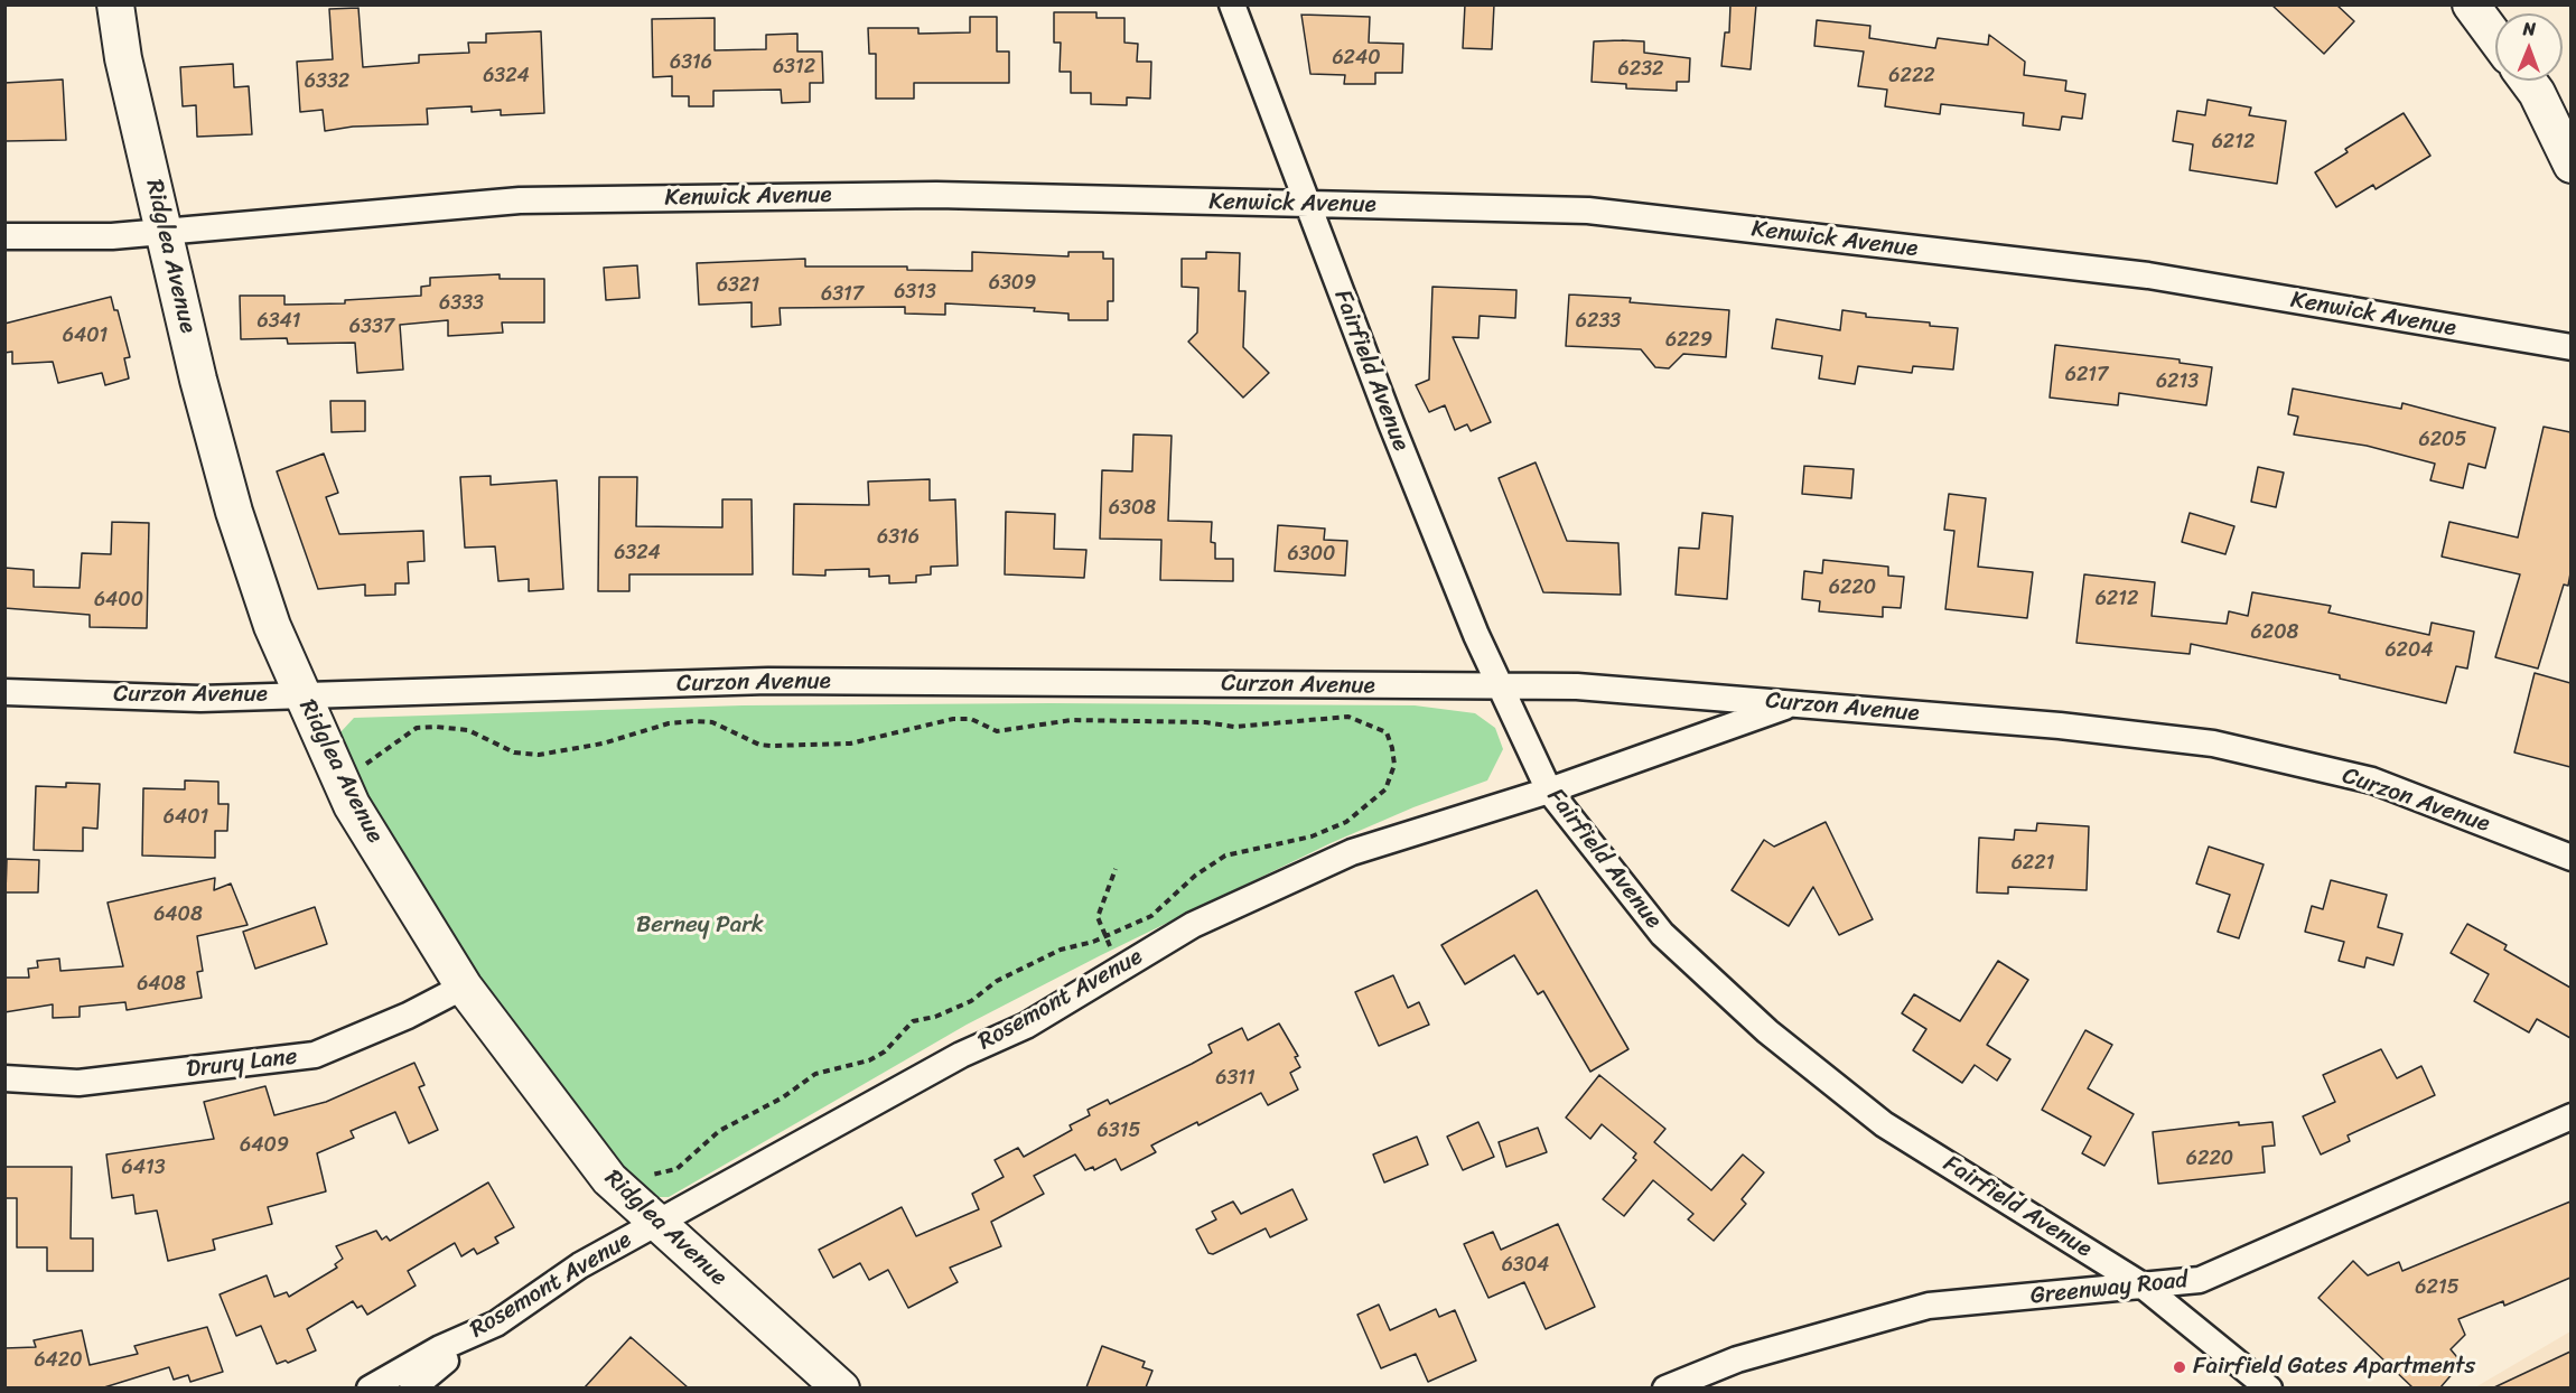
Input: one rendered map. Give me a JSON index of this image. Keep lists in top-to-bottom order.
{
  "streets": {
    "street": [
      "Kenwick Avenue",
      "Ridglea Avenue",
      "Fairfield Avenue",
      "Curzon Avenue",
      "Rosemont Avenue",
      "Drury Lane",
      "Greenway Road"
    ]
  },
  "crossings": [
    ["Kenwick Avenue", "Ridglea Avenue"],
    ["Kenwick Avenue", "Fairfield Avenue"],
    ["Ridglea Avenue", "Curzon Avenue"],
    ["Ridglea Avenue", "Rosemont Avenue"],
    ["Ridglea Avenue", "Drury Lane"],
    ["Fairfield Avenue", "Curzon Avenue"],
    ["Fairfield Avenue", "Rosemont Avenue"],
    ["Fairfield Avenue", "Greenway Road"],
    ["Curzon Avenue", "Rosemont Avenue"]
  ],
  "parks": ["Berney Park"],
  "places": ["Fairfield Gates Apartments"],
  "house_numbers": [
    "6240",
    "6316",
    "6312",
    "6232",
    "6324",
    "6222",
    "6332",
    "6212",
    "6309",
    "6321",
    "6313",
    "6317",
    "6333",
    "6341",
    "6233",
    "6337",
    "6401",
    "6229",
    "6217",
    "6213",
    "6205",
    "6308",
    "6316",
    "6324",
    "6300",
    "6220",
    "6212",
    "6400",
    "6208",
    "6204",
    "6401",
    "6221",
    "6408",
    "6408",
    "6311",
    "6315",
    "6409",
    "6220",
    "6413",
    "6304",
    "6215",
    "6420"
  ],
  "north": "top"
}
